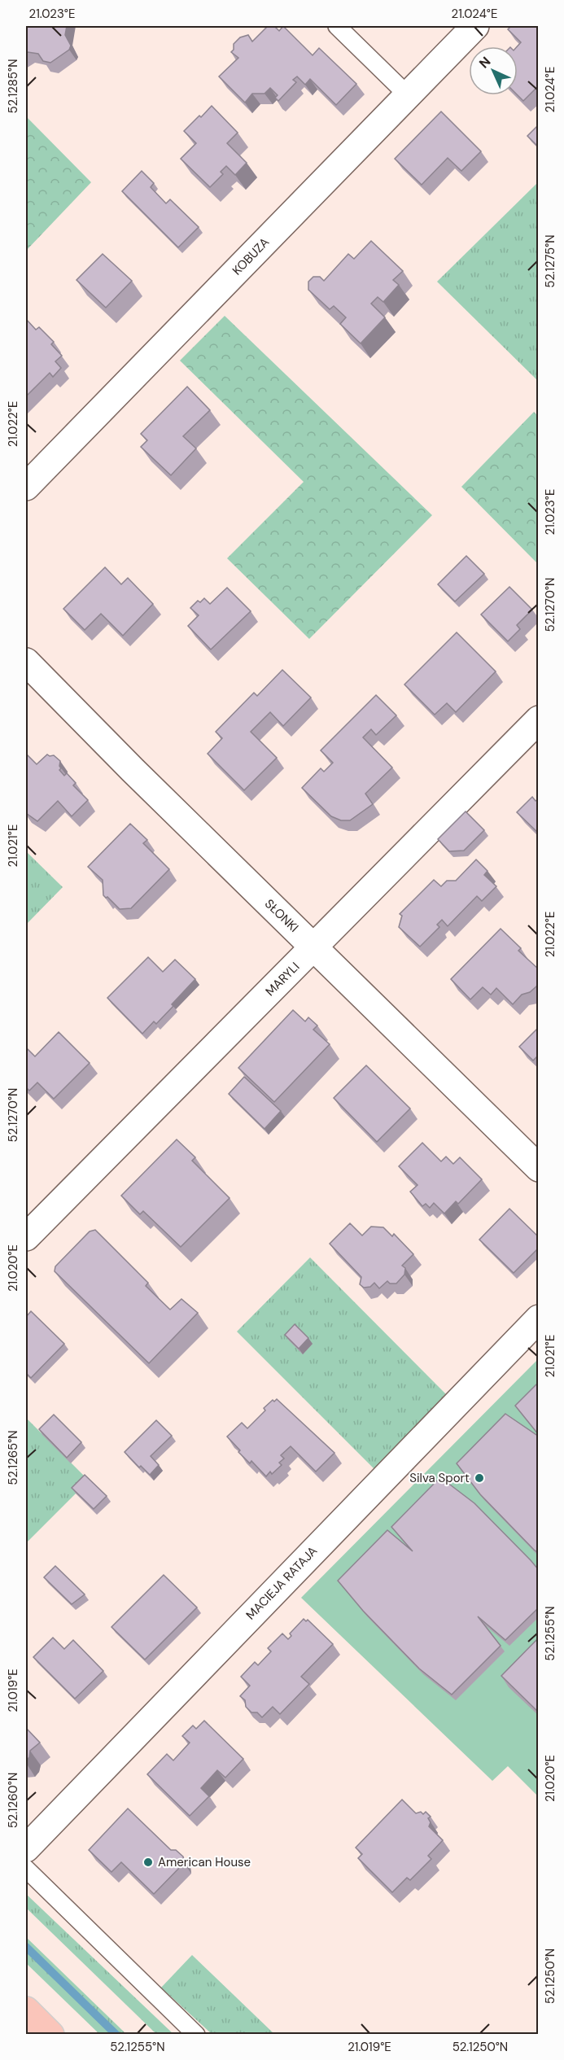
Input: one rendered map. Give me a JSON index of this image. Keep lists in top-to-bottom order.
{
  "streets": {
    "street": [
      "KOBUZA",
      "SŁONKI",
      "MARYLI",
      "MACIEJA RATAJA"
    ]
  },
  "crossings": [
    ["SŁONKI", "MARYLI"]
  ],
  "places": ["Silva Sport", "American House"],
  "north": "top left",
  "coordinates": [
    "21.023°E",
    "21.024°E",
    "52.1285°N",
    "52.1275°N",
    "21.022°E",
    "52.1270°N",
    "21.021°E",
    "21.020°E",
    "52.1265°N",
    "52.1255°N",
    "21.019°E",
    "52.1260°N",
    "52.1250°N"
  ]
}
